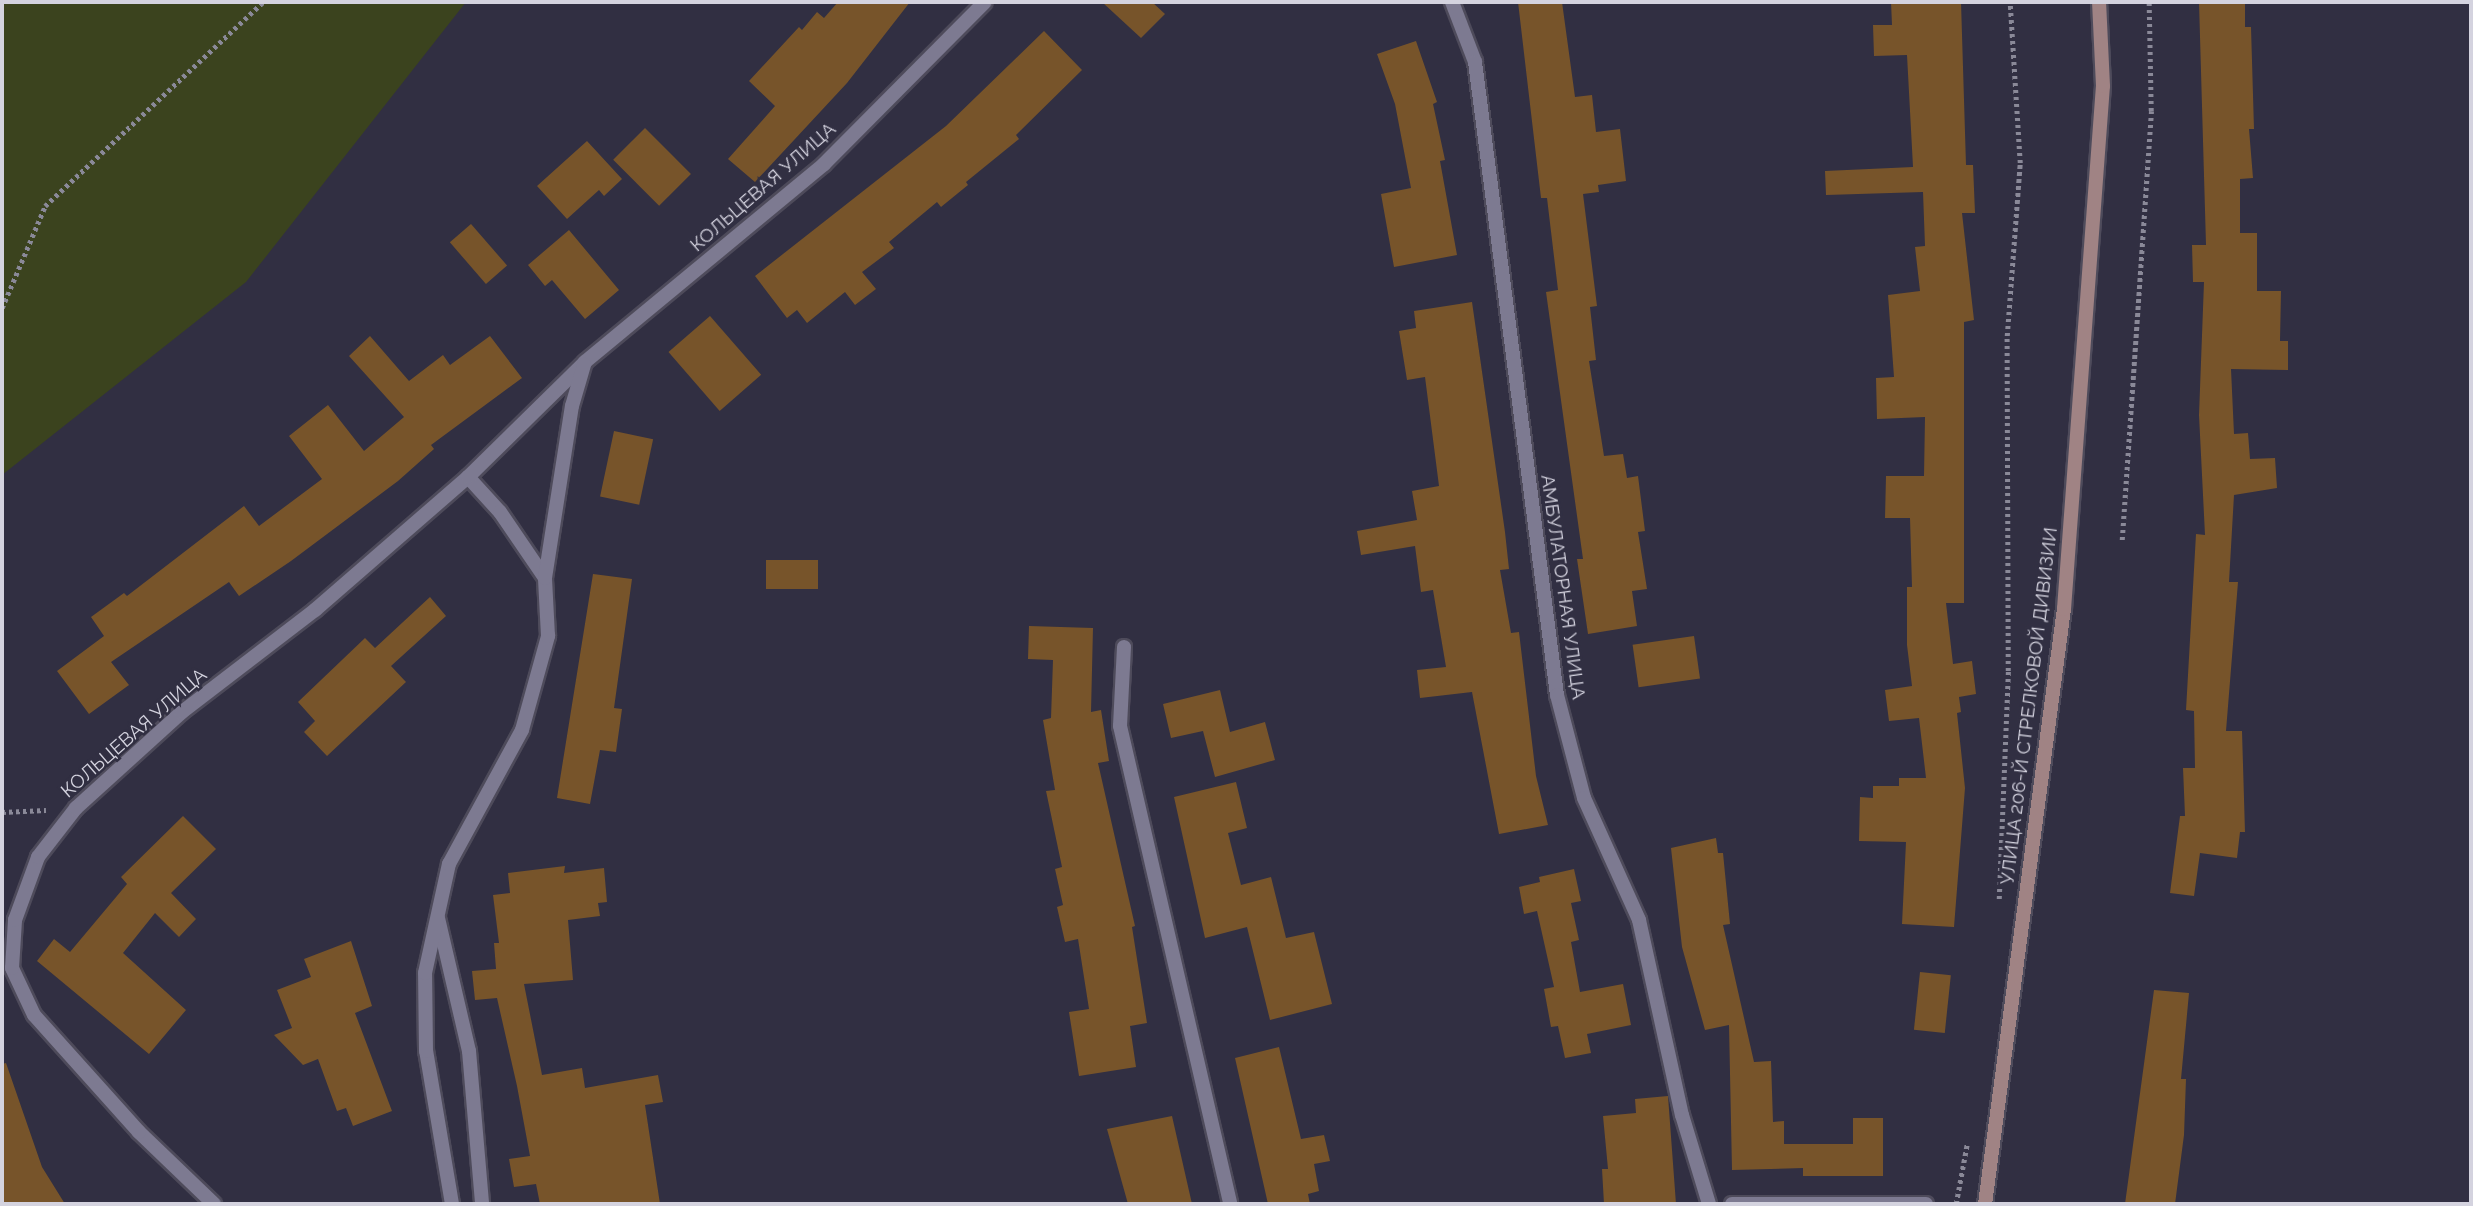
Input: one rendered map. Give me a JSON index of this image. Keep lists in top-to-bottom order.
{
  "streets": {
    "main road": ["УЛИЦА 206-Й СТРЕЛКОВОЙ ДИВИЗИИ"],
    "street": ["КОЛЬЦЕВАЯ УЛИЦА", "АМБУЛАТОРНАЯ УЛИЦА"]
  }
}
